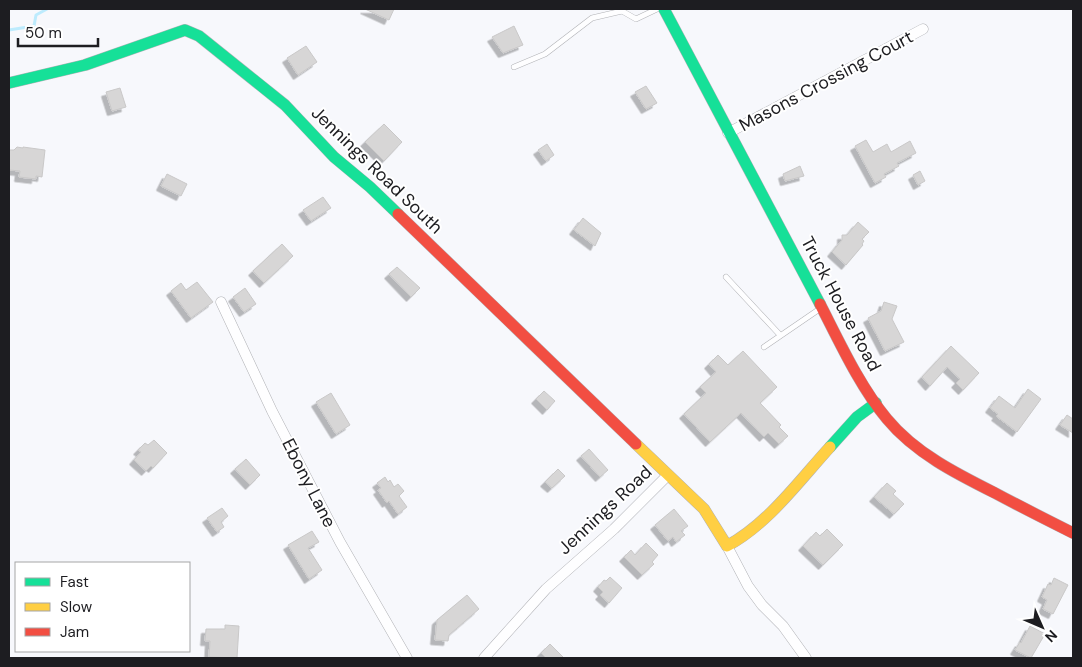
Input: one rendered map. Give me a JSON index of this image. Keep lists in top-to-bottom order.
{
  "streets": {
    "street": [
      "Masons Crossing Court",
      "Jennings Road South",
      "Truck House Road",
      "Ebony Lane",
      "Jennings Road"
    ]
  },
  "crossings": [
    ["Masons Crossing Court", "Truck House Road"],
    ["Jennings Road South", "Jennings Road"]
  ],
  "legend": ["Fast", "Slow", "Jam"],
  "scale_bar": "50 m",
  "north": "bottom right"
}
